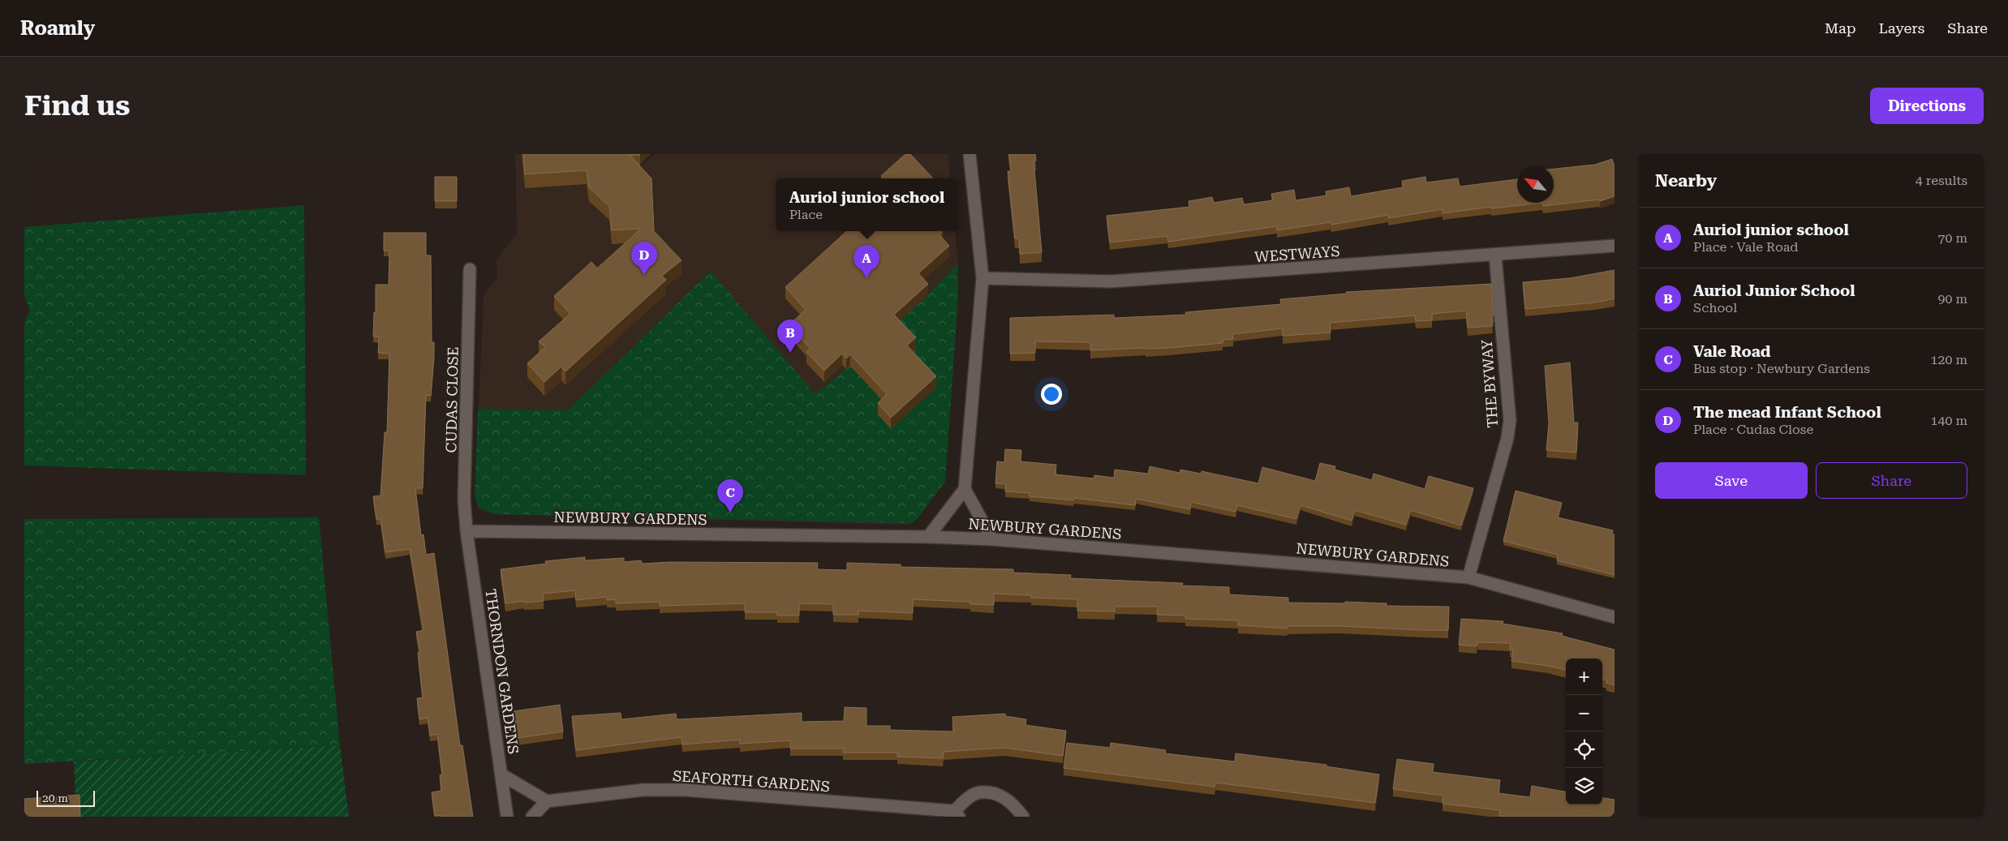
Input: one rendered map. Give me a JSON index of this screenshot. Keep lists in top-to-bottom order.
{
  "streets": {
    "street": [
      "WESTWAYS",
      "THE BYWAY",
      "CUDAS CLOSE",
      "NEWBURY GARDENS",
      "THORNDON GARDENS",
      "SEAFORTH GARDENS"
    ]
  },
  "crossings": [
    ["WESTWAYS", "THE BYWAY"],
    ["THE BYWAY", "NEWBURY GARDENS"],
    ["CUDAS CLOSE", "NEWBURY GARDENS"],
    ["CUDAS CLOSE", "THORNDON GARDENS"],
    ["NEWBURY GARDENS", "THORNDON GARDENS"]
  ],
  "scale_bar": "20 m",
  "north": "top left",
  "page": {
    "header": "Roamly",
    "nav": ["Map", "Layers", "Share"],
    "buttons": [
      "Directions",
      ["Save", "Share"]
    ],
    "title": "Find us",
    "heading": ["Nearby", "4 results"],
    "popup": ["Auriol junior school", "Place"],
    "list": [
      {
        "mark": "A",
        "name": "Auriol junior school",
        "note": "Place · Vale Road",
        "value": "70 m"
      },
      {
        "mark": "B",
        "name": "Auriol Junior School",
        "note": "School",
        "value": "90 m"
      },
      {
        "mark": "C",
        "name": "Vale Road",
        "note": "Bus stop · Newbury Gardens",
        "value": "120 m"
      },
      {
        "mark": "D",
        "name": "The mead Infant School",
        "note": "Place · Cudas Close",
        "value": "140 m"
      }
    ],
    "pins": [
      "D",
      "A",
      "B",
      "C"
    ],
    "map_buttons": ["+", "−"],
    "scale": "20 m"
  }
}
